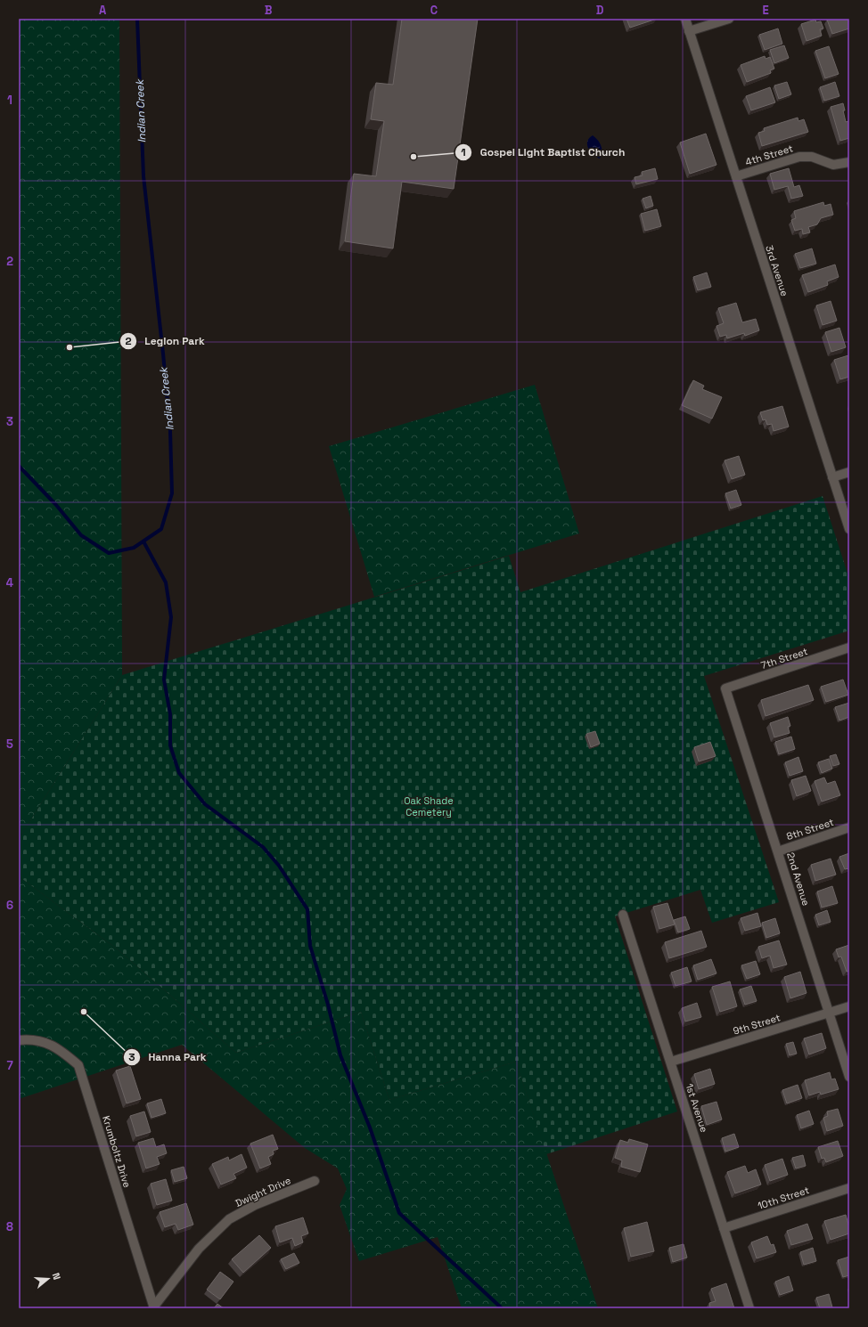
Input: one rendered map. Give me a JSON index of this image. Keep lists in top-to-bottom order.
{
  "streets": {
    "street": [
      "4th Street",
      "3rd Avenue",
      "7th Street",
      "8th Street",
      "2nd Avenue",
      "9th Street",
      "1st Avenue",
      "Krumboltz Drive",
      "Dwight Drive",
      "10th Street"
    ]
  },
  "crossings": [
    ["4th Street", "3rd Avenue"],
    ["7th Street", "2nd Avenue"],
    ["8th Street", "2nd Avenue"],
    ["2nd Avenue", "9th Street"],
    ["9th Street", "1st Avenue"],
    ["1st Avenue", "10th Street"],
    ["Krumboltz Drive", "Dwight Drive"]
  ],
  "water": ["Indian Creek"],
  "parks": ["Oak Shade Cemetery"],
  "places": ["Gospel Light Baptist Church", "Legion Park", "Hanna Park"],
  "north": "right",
  "grid": {
    "columns": [
      "A",
      "B",
      "C",
      "D",
      "E"
    ],
    "rows": [
      "1",
      "2",
      "3",
      "4",
      "5",
      "6",
      "7",
      "8"
    ]
  }
}
